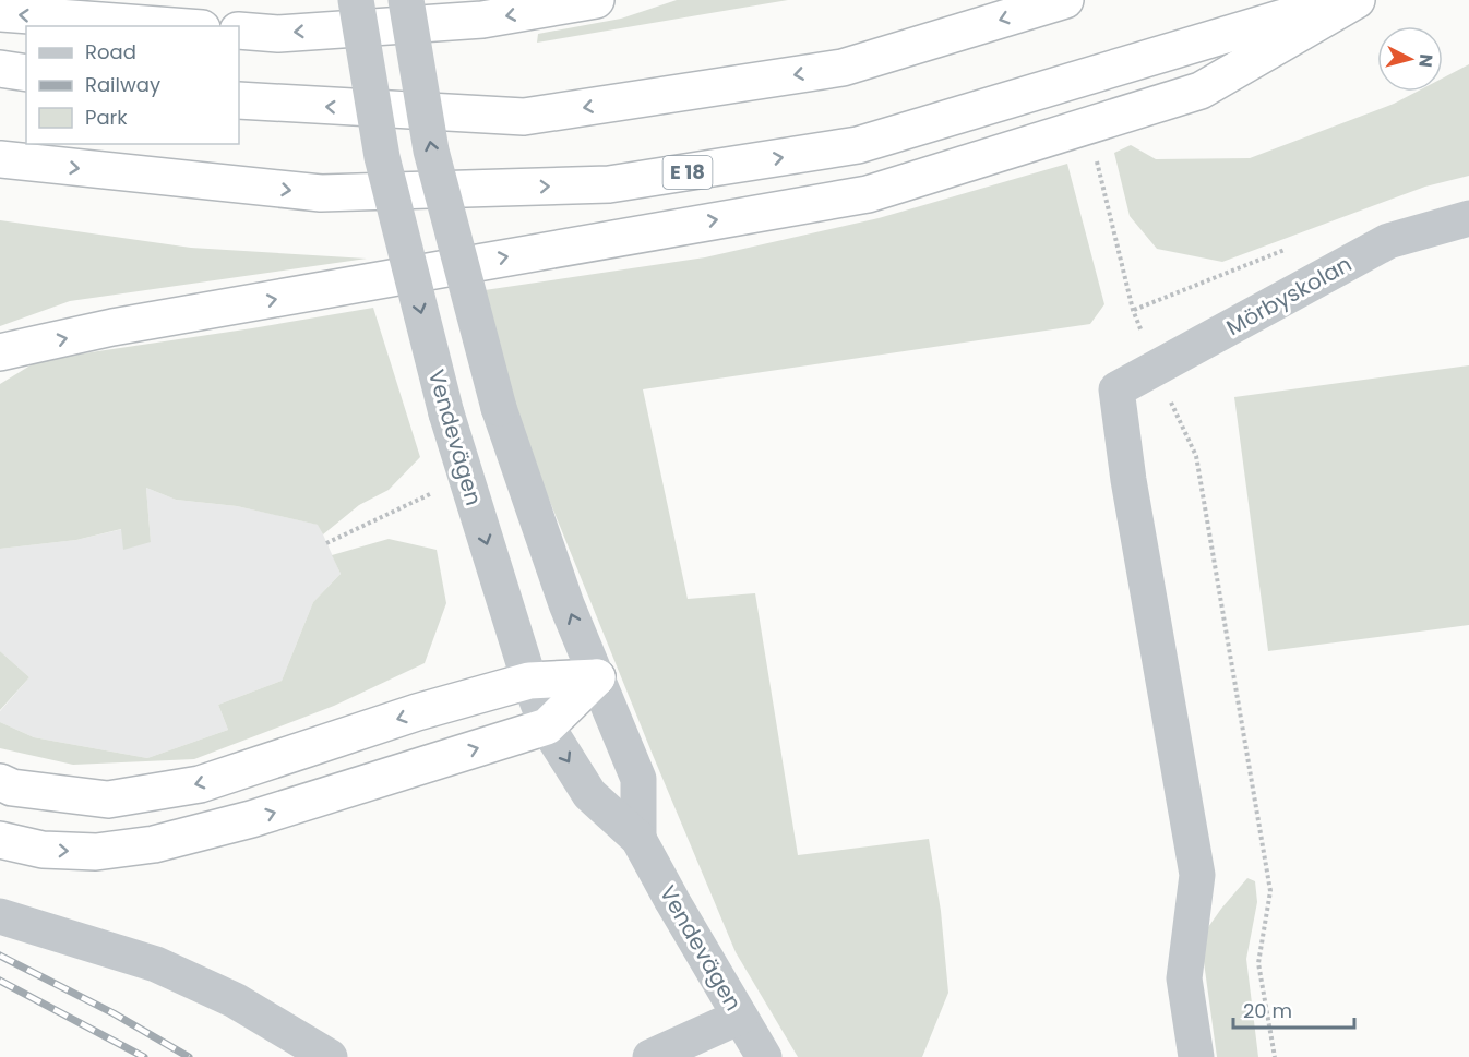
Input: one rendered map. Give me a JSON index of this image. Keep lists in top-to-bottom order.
{
  "streets": {
    "highway": ["E 18"],
    "street": ["Mörbyskolan", "Vendevägen"]
  },
  "legend": ["Road", "Railway", "Park"],
  "scale_bar": "20 m",
  "north": "right"
}
